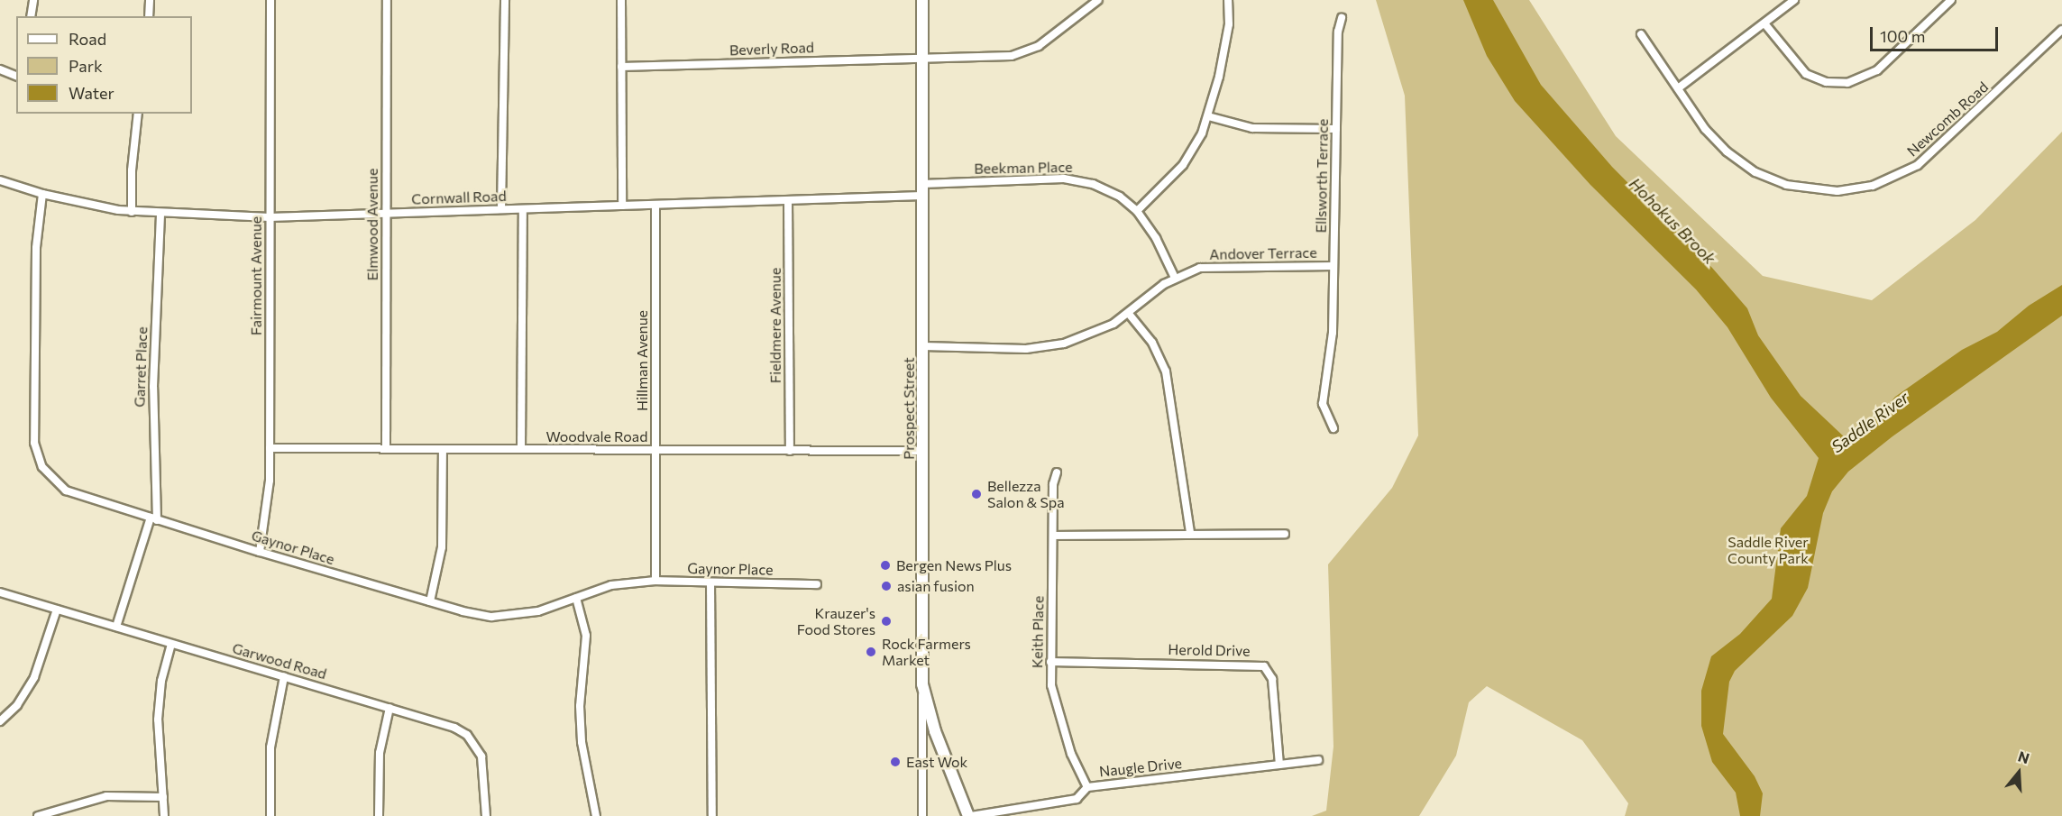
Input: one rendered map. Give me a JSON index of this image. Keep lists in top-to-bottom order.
{
  "streets": {
    "main road": ["Prospect Street"],
    "street": [
      "Beverly Road",
      "Newcomb Road",
      "Beekman Place",
      "Ellsworth Terrace",
      "Cornwall Road",
      "Elmwood Avenue",
      "Andover Terrace",
      "Fairmount Avenue",
      "Fieldmere Avenue",
      "Hillman Avenue",
      "Garret Place",
      "Woodvale Road",
      "Gaynor Place",
      "Keith Place",
      "Herold Drive",
      "Garwood Road",
      "Naugle Drive"
    ]
  },
  "crossings": [
    ["Beverly Road", "Prospect Street"],
    ["Beekman Place", "Cornwall Road"],
    ["Beekman Place", "Andover Terrace"],
    ["Beekman Place", "Prospect Street"],
    ["Ellsworth Terrace", "Andover Terrace"],
    ["Cornwall Road", "Elmwood Avenue"],
    ["Cornwall Road", "Fairmount Avenue"],
    ["Cornwall Road", "Fieldmere Avenue"],
    ["Cornwall Road", "Hillman Avenue"],
    ["Cornwall Road", "Garret Place"],
    ["Cornwall Road", "Prospect Street"],
    ["Cornwall Road", "Gaynor Place"],
    ["Elmwood Avenue", "Woodvale Road"],
    ["Andover Terrace", "Prospect Street"],
    ["Fairmount Avenue", "Woodvale Road"],
    ["Fairmount Avenue", "Gaynor Place"],
    ["Fieldmere Avenue", "Woodvale Road"],
    ["Hillman Avenue", "Woodvale Road"],
    ["Hillman Avenue", "Gaynor Place"],
    ["Garret Place", "Gaynor Place"],
    ["Garret Place", "Garwood Road"],
    ["Prospect Street", "Woodvale Road"],
    ["Keith Place", "Herold Drive"],
    ["Keith Place", "Naugle Drive"],
    ["Herold Drive", "Naugle Drive"]
  ],
  "water": ["Hohokus Brook", "Saddle River"],
  "parks": ["Saddle River County Park"],
  "places": [
    "Bellezza Salon & Spa",
    "Bergen News Plus",
    "asian fusion",
    "Krauzer's Food Stores",
    "Rock Farmers Market",
    "East Wok"
  ],
  "legend": ["Road", "Park", "Water"],
  "scale_bar": "100 m",
  "north": "top"
}
